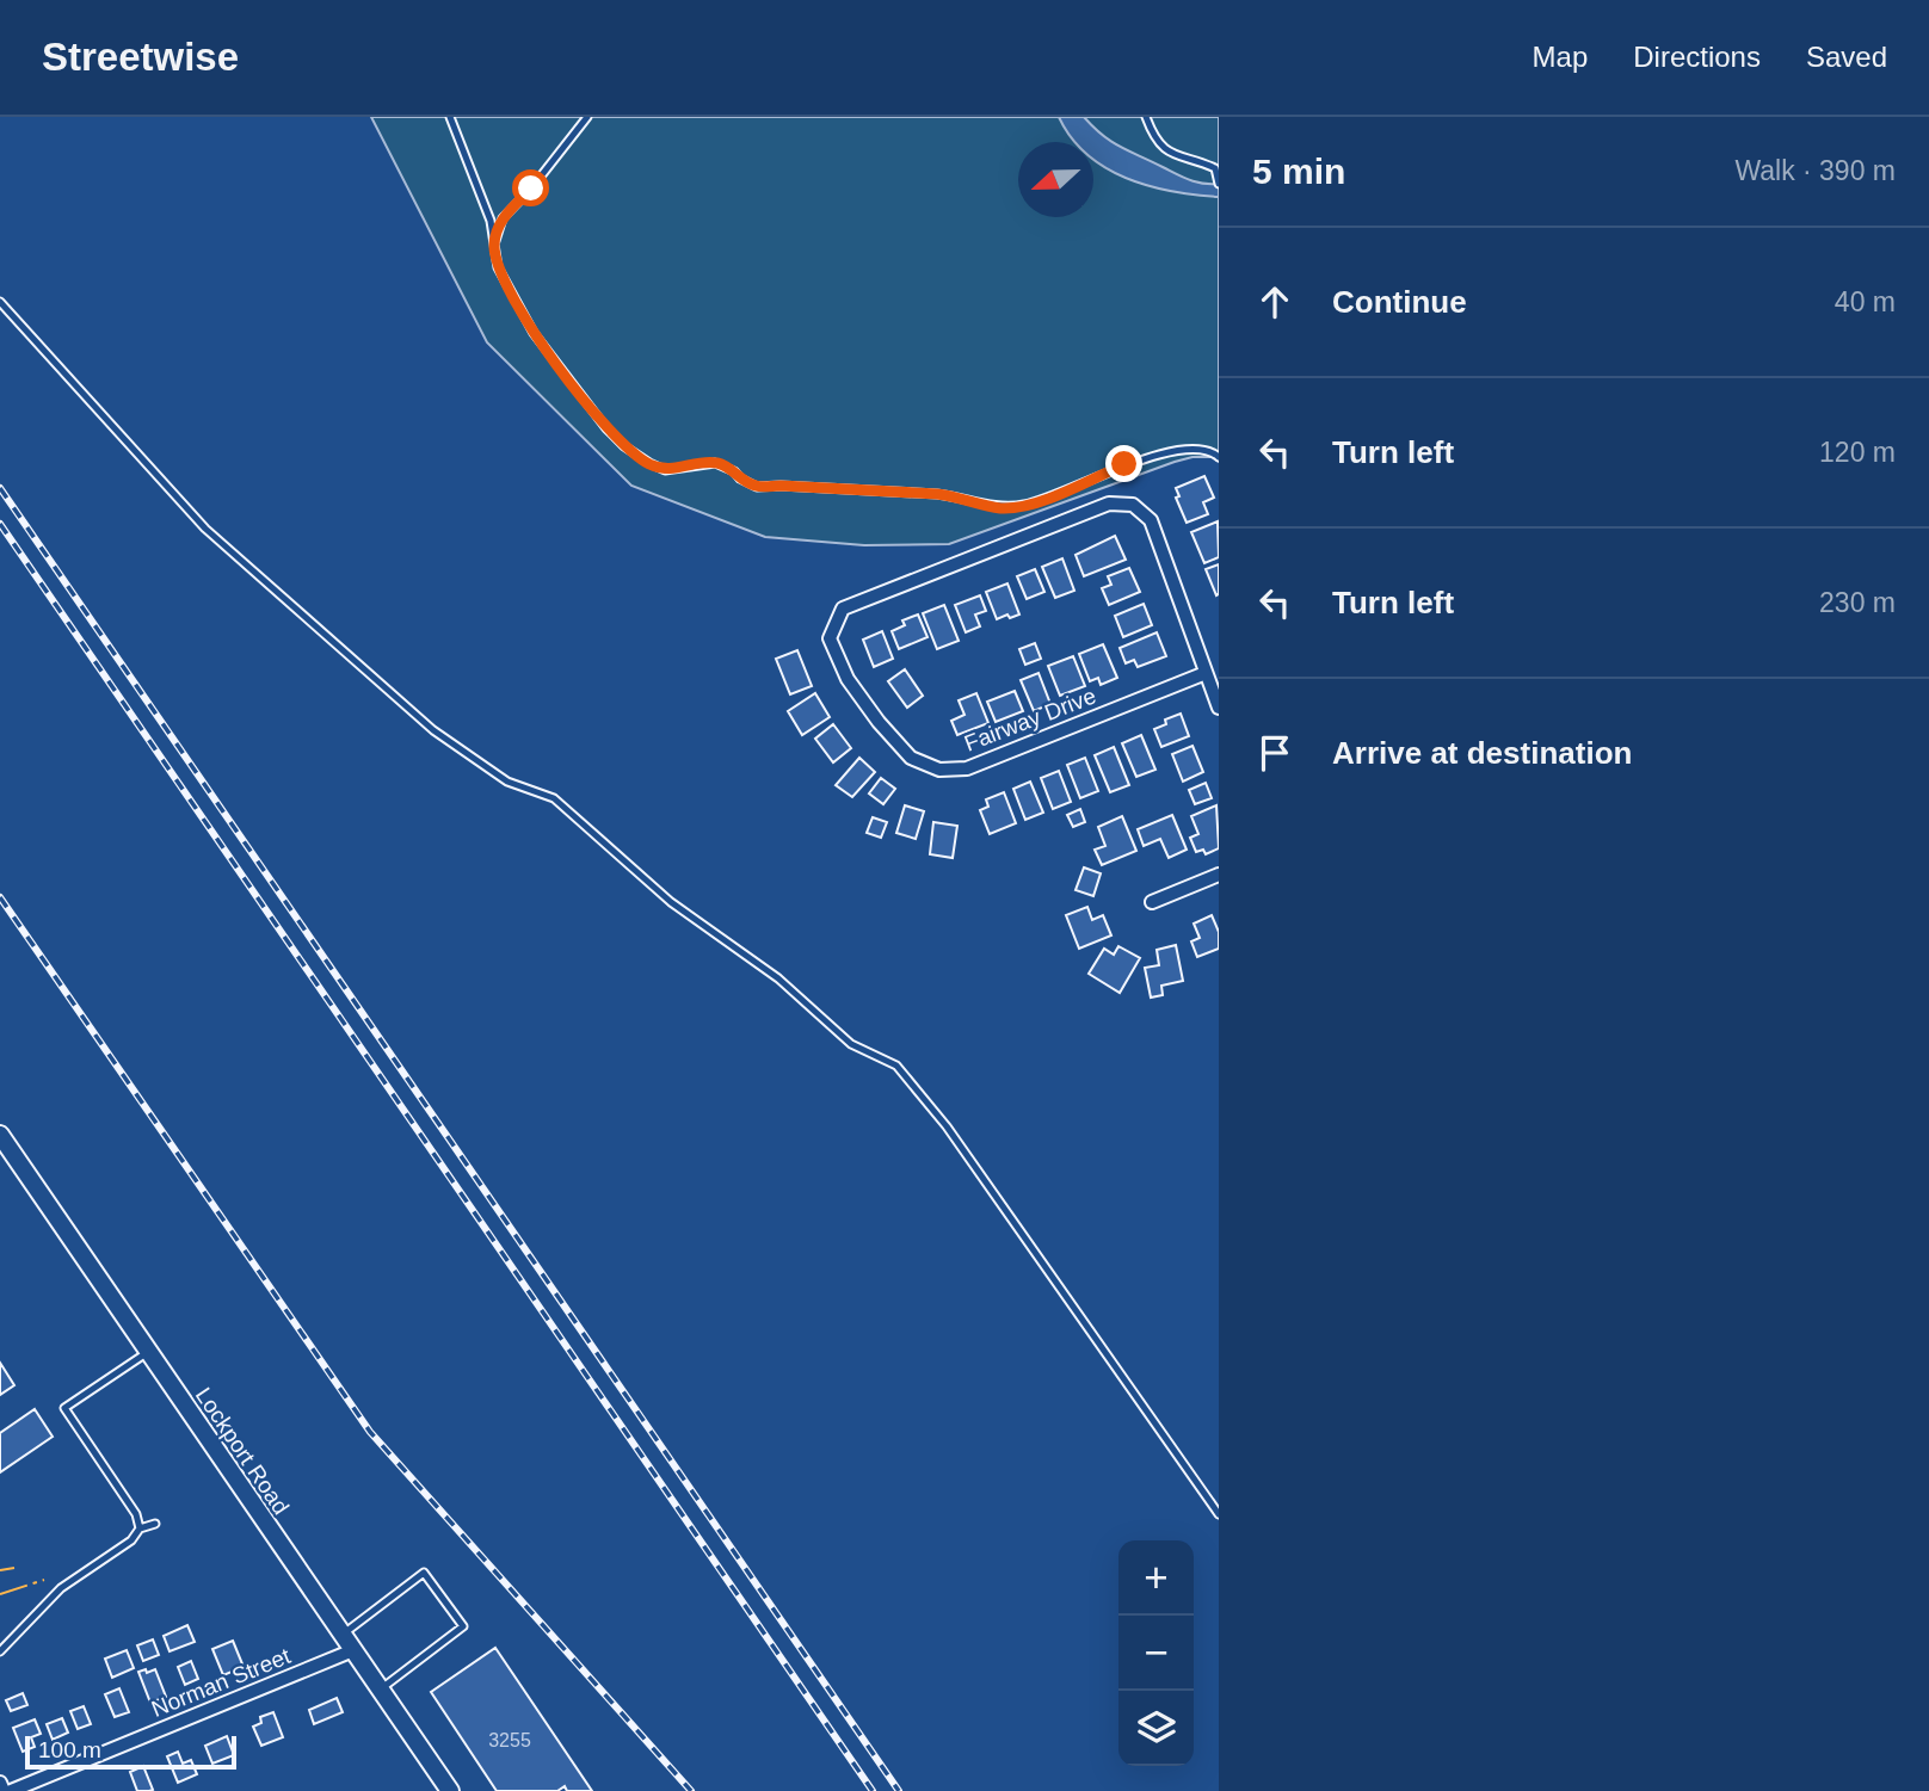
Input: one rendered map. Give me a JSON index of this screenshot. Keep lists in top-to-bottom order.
{
  "streets": {
    "street": ["Fairway Drive", "Lockport Road", "Norman Street"]
  },
  "crossings": [
    ["Lockport Road", "Norman Street"]
  ],
  "house_numbers": ["3255"],
  "scale_bar": "100 m",
  "north": "left",
  "page": {
    "header": "Streetwise",
    "nav": ["Map", "Directions", "Saved"],
    "heading": ["5 min", "Walk · 390 m"],
    "list": [
      ["Continue", "40 m"],
      ["Turn left", "120 m"],
      ["Turn left", "230 m"],
      "Arrive at destination"
    ],
    "map_buttons": ["+", "−"],
    "scale": "100 m"
  }
}
